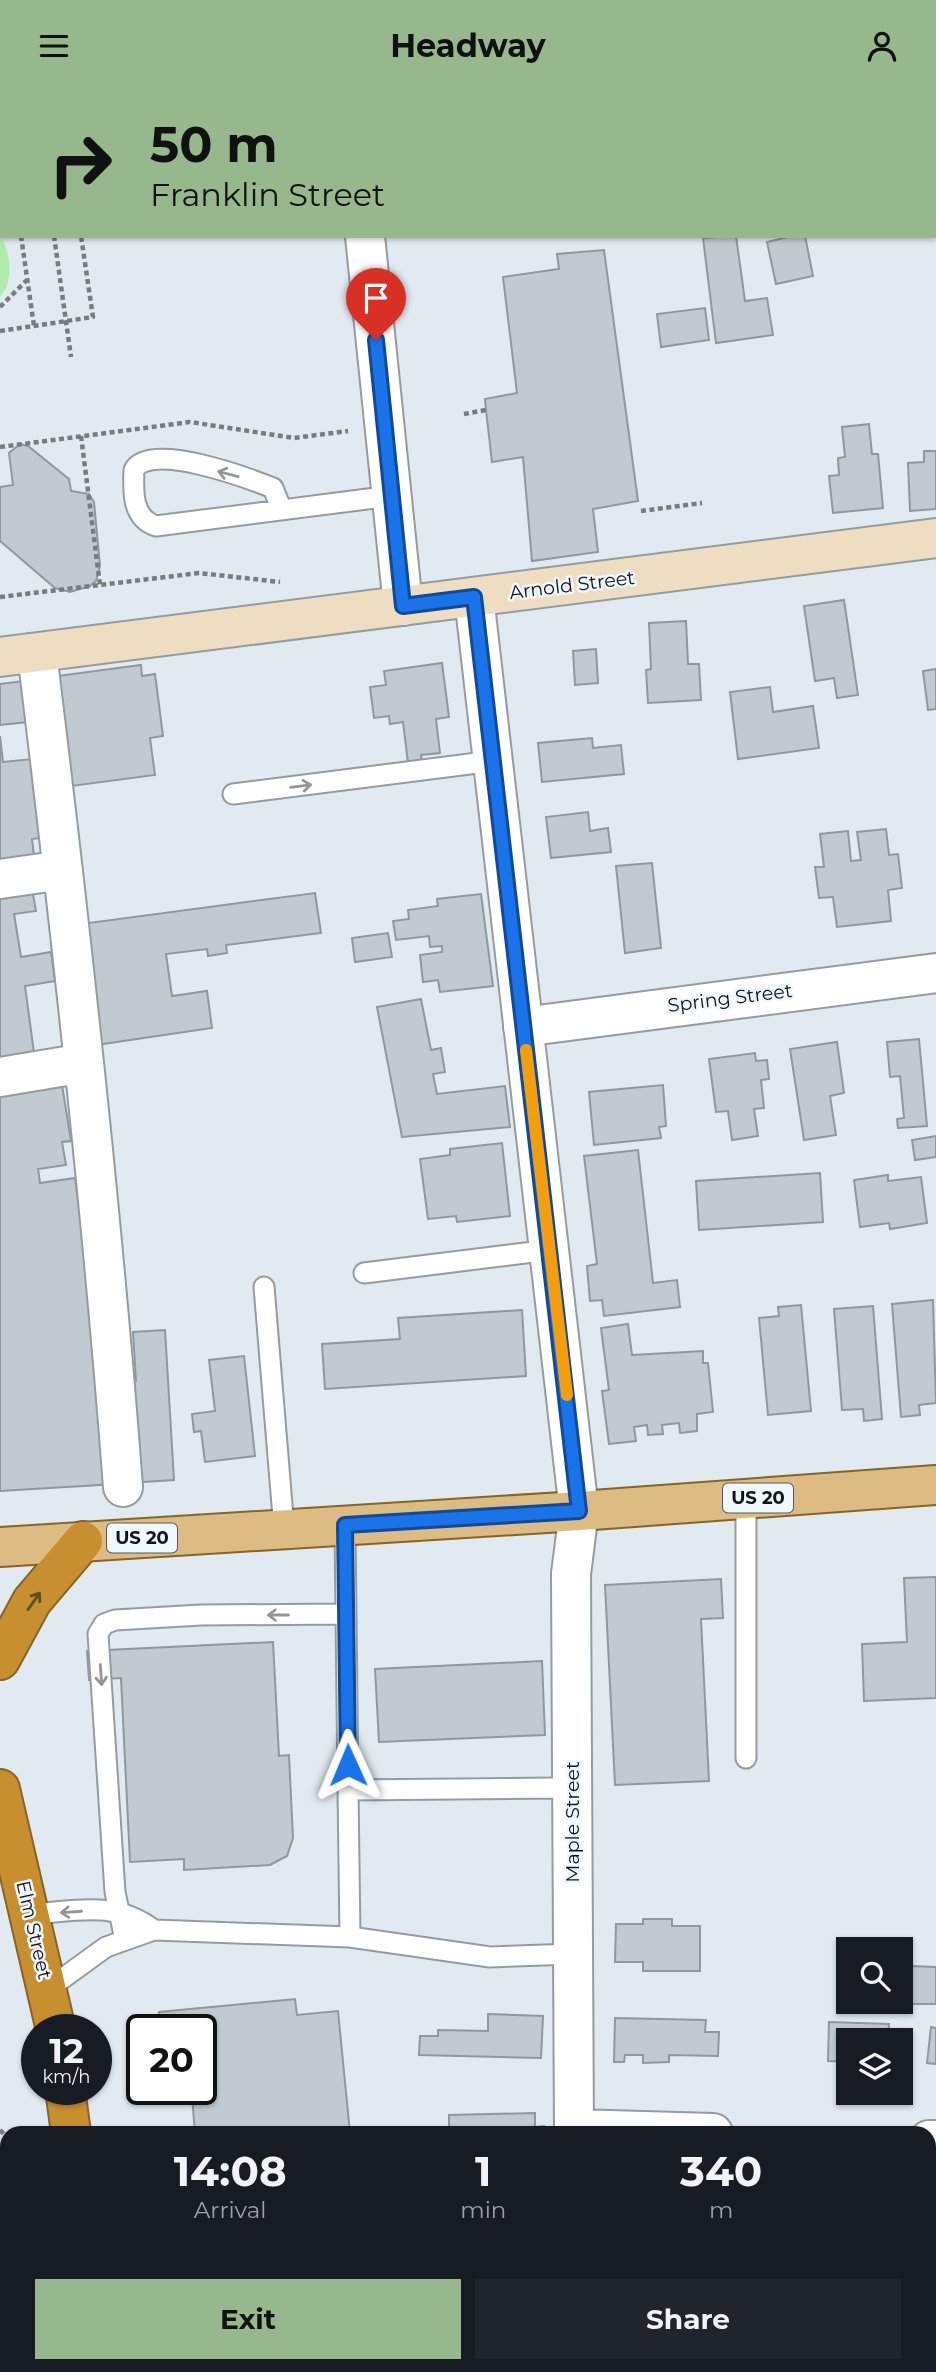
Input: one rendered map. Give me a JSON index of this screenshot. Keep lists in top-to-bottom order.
{
  "streets": {
    "highway": ["Elm Street"],
    "main road": ["US 20"],
    "street": ["Arnold Street", "Spring Street", "Maple Street"]
  },
  "crossings": [
    ["Arnold Street", "Maple Street"],
    ["Spring Street", "Maple Street"],
    ["US 20", "Maple Street"]
  ],
  "page": {
    "header": "Headway",
    "turn": ["50 m", "Franklin Street"],
    "speed": "12 km/h",
    "limit": "20",
    "eta": [
      "14:08",
      "Arrival",
      "1",
      "min",
      "340",
      "m"
    ],
    "buttons": ["Exit", "Share"]
  }
}
